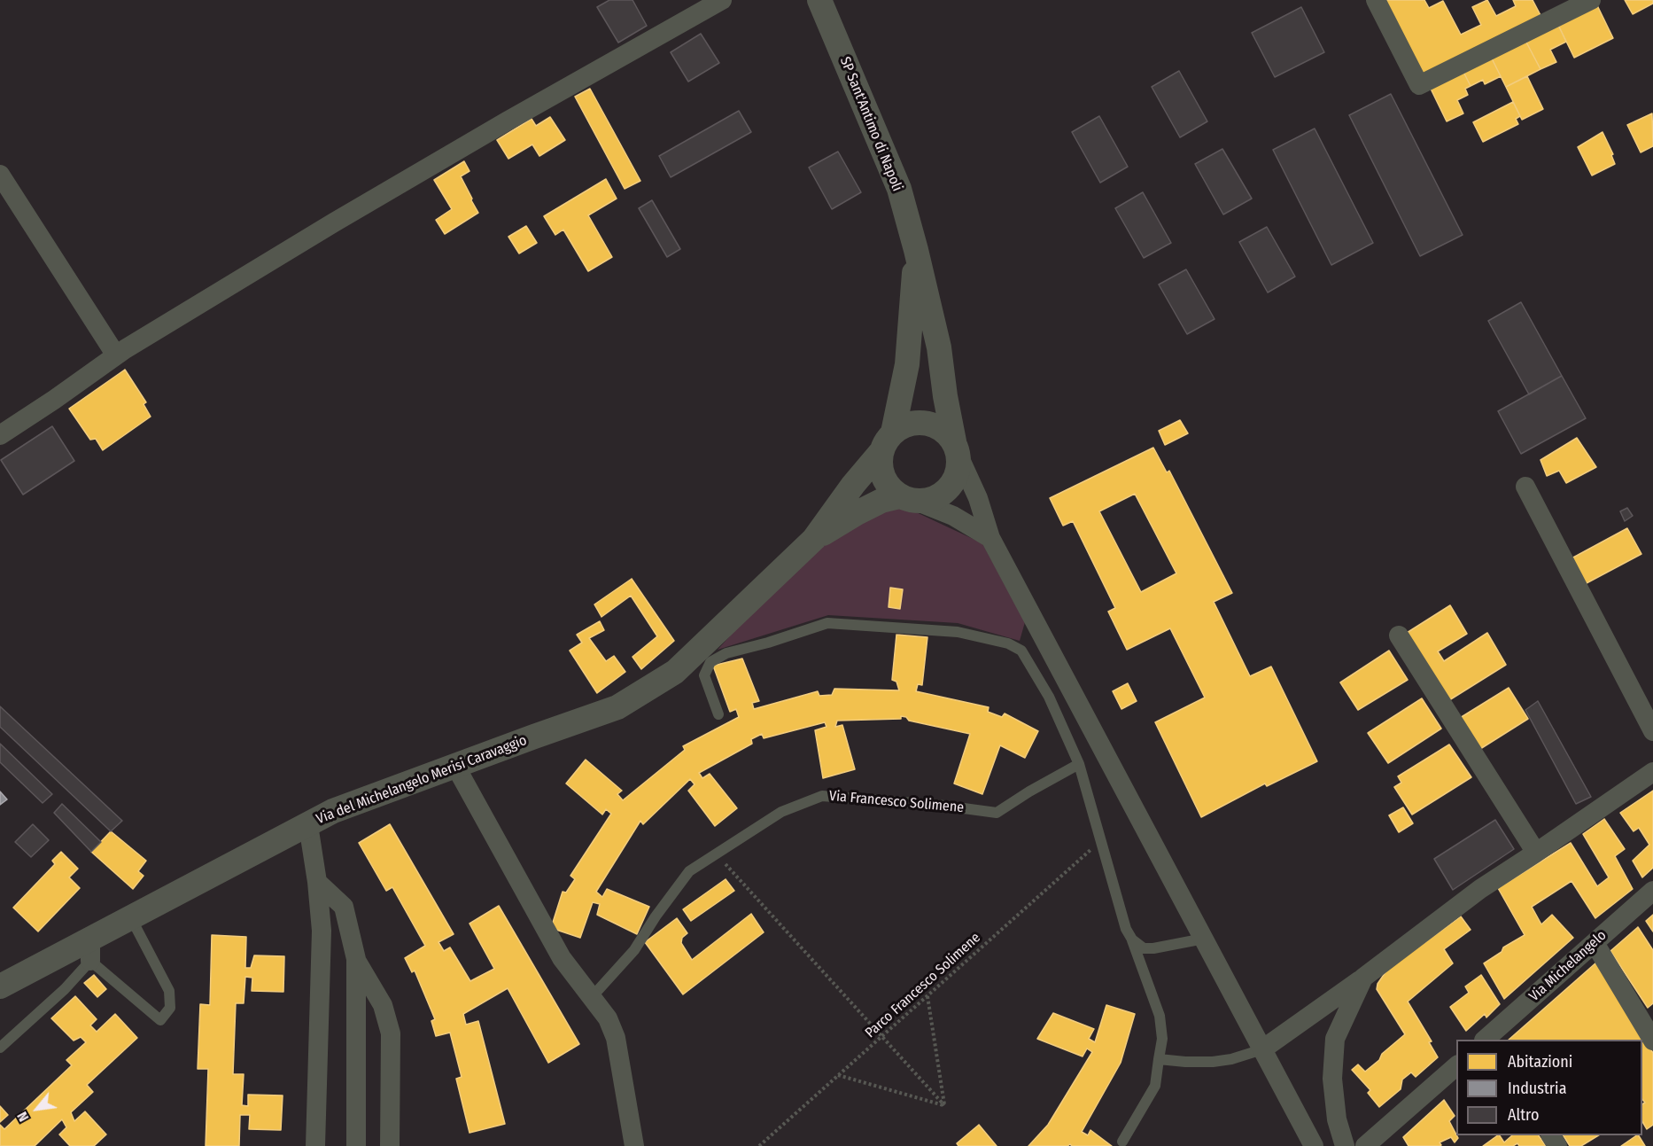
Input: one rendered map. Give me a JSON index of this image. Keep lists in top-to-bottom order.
{
  "streets": {
    "street": ["SP Sant'Antimo di Napoli", "Via del Michelangelo Merisi Caravaggio", "Via Michelangelo"],
    "lane": ["Via Francesco Solimene"],
    "path": ["Parco Francesco Solimene"]
  },
  "crossings": [
    ["SP Sant'Antimo di Napoli", "Via del Michelangelo Merisi Caravaggio"]
  ],
  "legend": ["Abitazioni", "Industria", "Altro"],
  "north": "bottom left"
}
